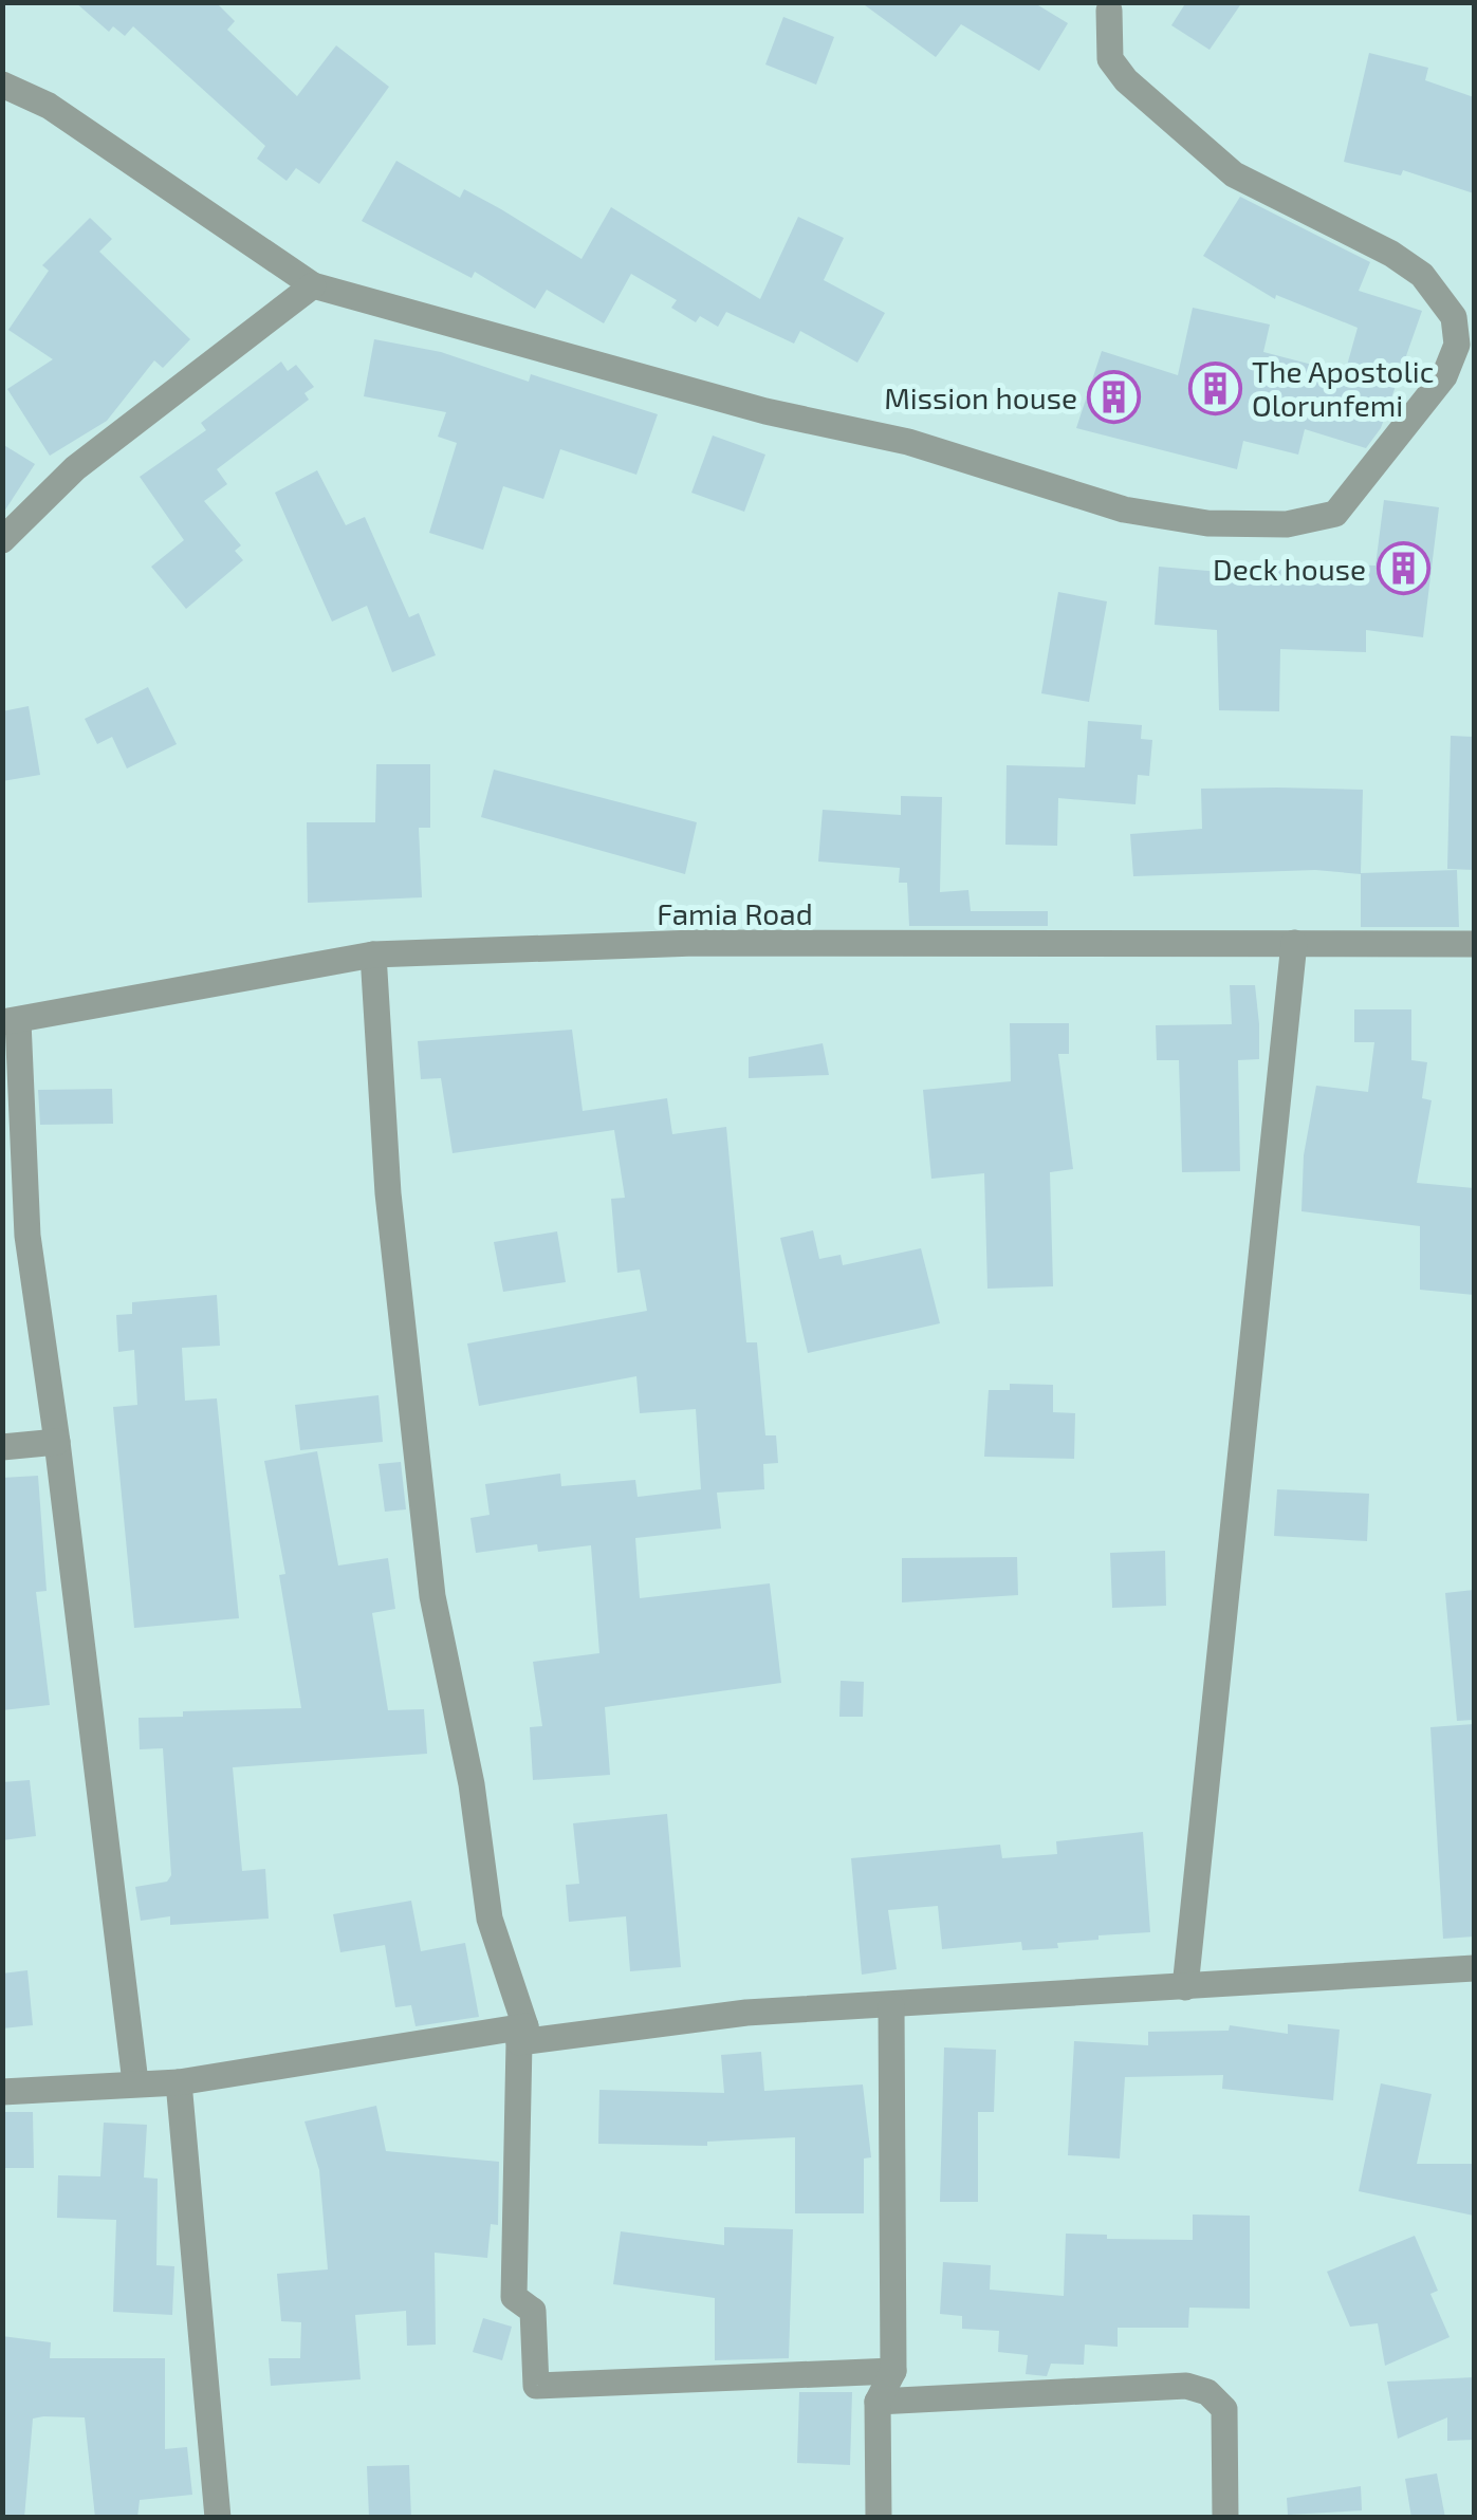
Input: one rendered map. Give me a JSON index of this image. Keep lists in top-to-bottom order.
{
  "streets": {
    "street": ["Famia Road"]
  },
  "places": {
    "building": ["The Apostolic Olorunfemi", "Mission house", "Deck house"]
  }
}
